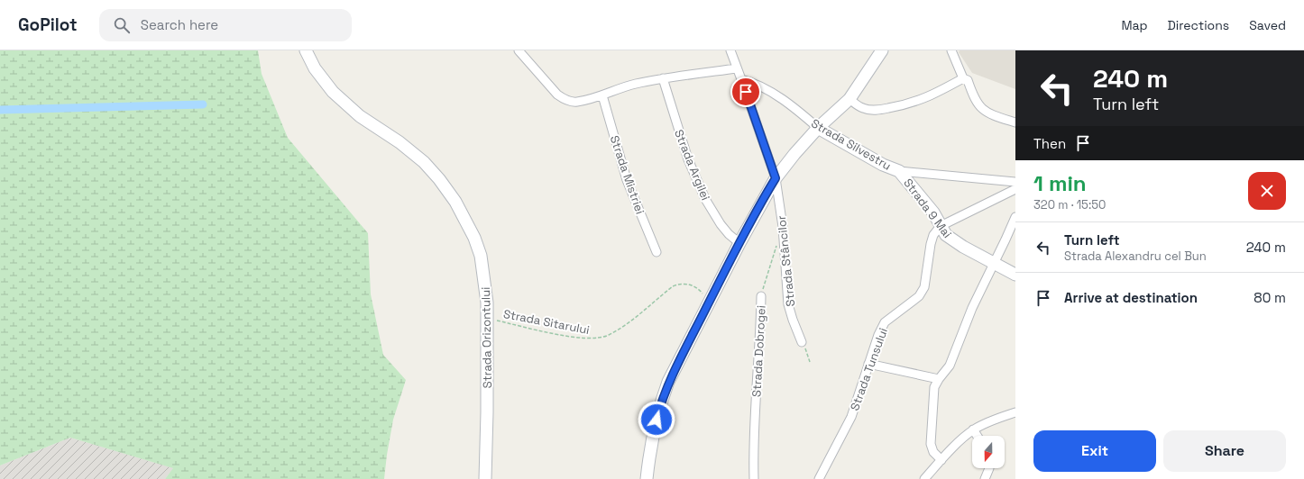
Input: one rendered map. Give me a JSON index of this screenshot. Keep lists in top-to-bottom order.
{
  "streets": {
    "street": [
      "Strada Silvestru",
      "Strada Argilei",
      "Strada Mistriei",
      "Strada 9 Mai",
      "Strada Stâncilor",
      "Strada Orizontului",
      "Strada Dobrogei",
      "Strada Tunsului"
    ],
    "path": ["Strada Sitarului"]
  },
  "crossings": [
    ["Strada Silvestru", "Strada 9 Mai"],
    ["Strada Silvestru", "Strada Stâncilor"],
    ["Strada 9 Mai", "Strada Tunsului"],
    ["Strada Sitarului", "Strada Orizontului"]
  ],
  "north": "bottom",
  "page": {
    "header": "GoPilot",
    "search": "Search here",
    "nav": ["Map", "Directions", "Saved"],
    "turn": ["240 m", "Turn left"],
    "then": "Then",
    "heading": ["1 min", "320 m · 15:50"],
    "list": [
      {
        "name": "Turn left",
        "note": "Strada Alexandru cel Bun",
        "value": "240 m"
      },
      {
        "name": "Arrive at destination",
        "value": "80 m"
      }
    ],
    "buttons": ["Exit", "Share"]
  }
}
